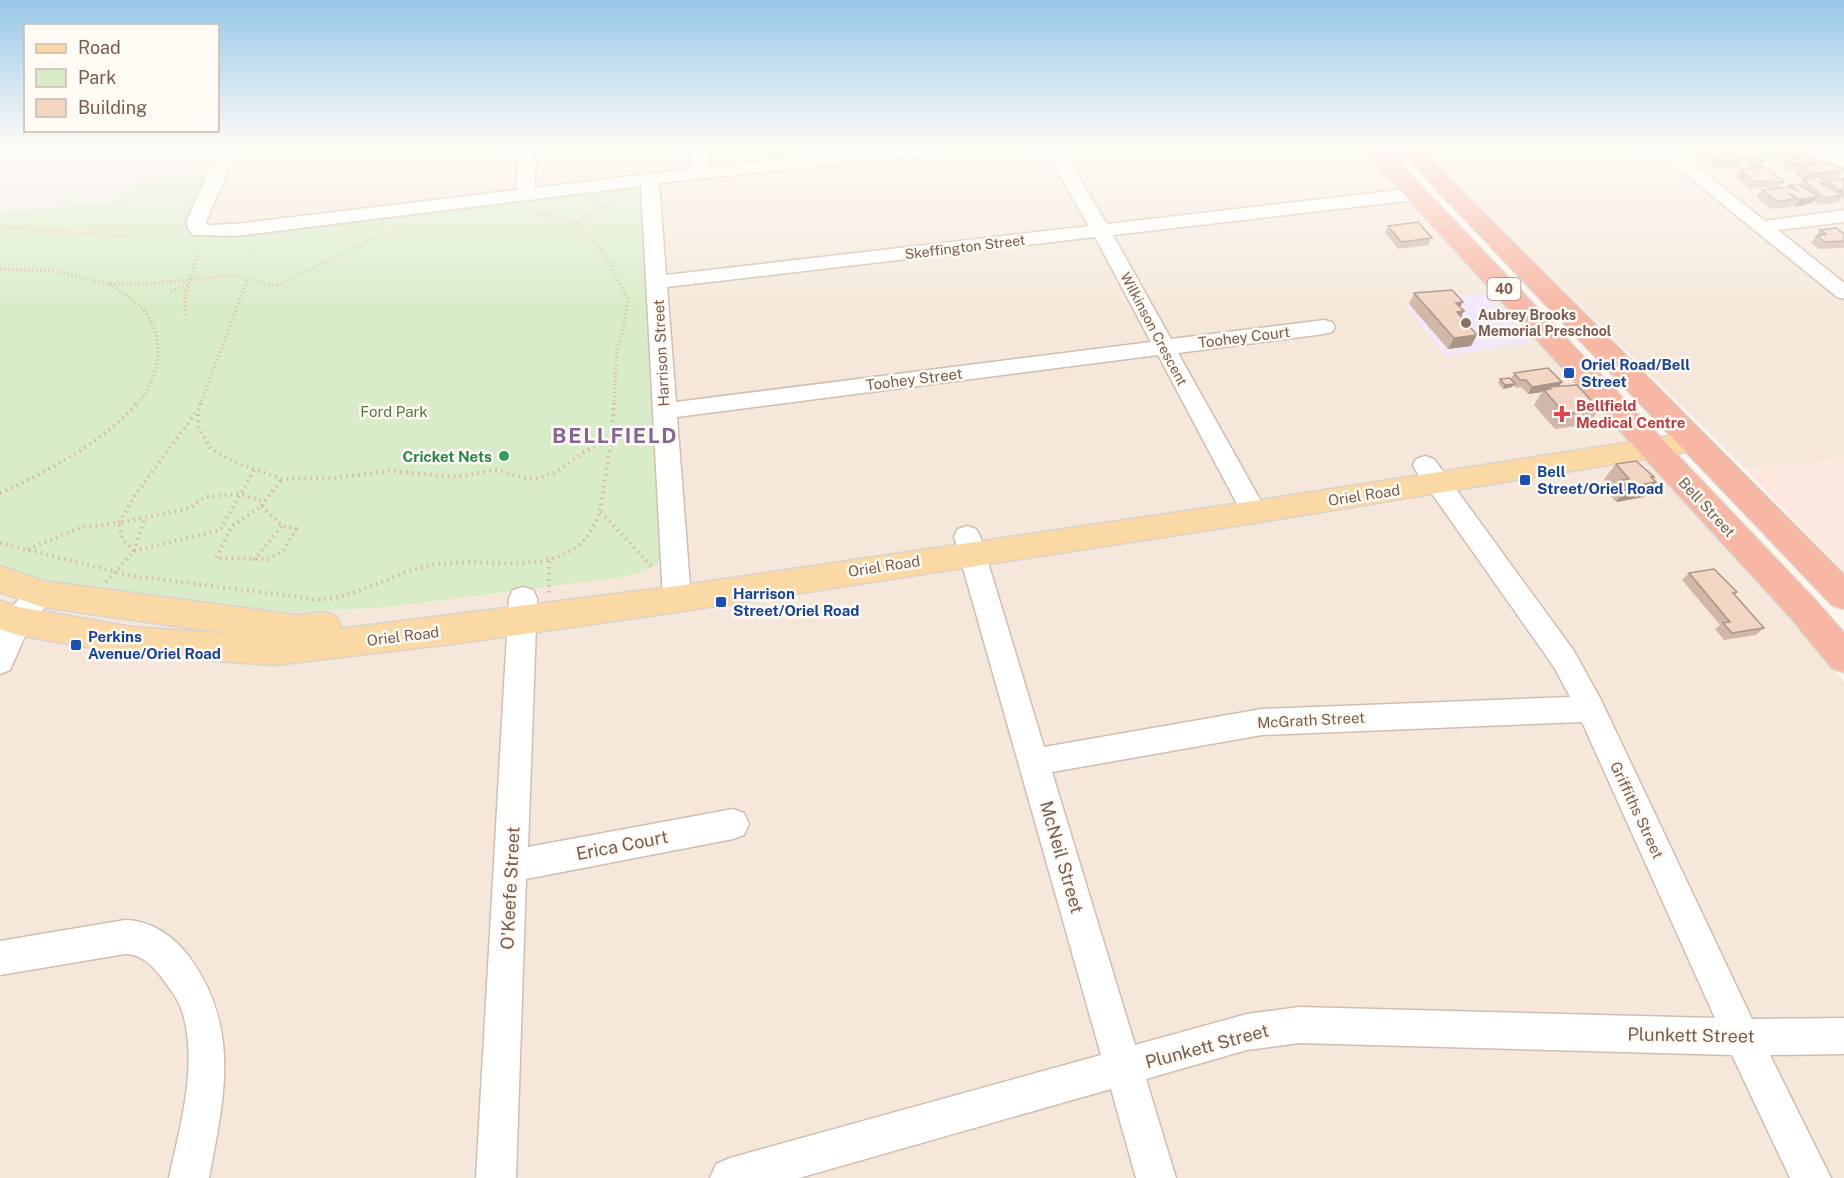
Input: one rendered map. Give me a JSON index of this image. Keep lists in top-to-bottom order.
{
  "streets": {
    "highway": ["40", "Bell Street"],
    "main road": ["Oriel Road"],
    "street": [
      "Skeffington Street",
      "Wilkinson Crescent",
      "Toohey Court",
      "Harrison Street",
      "Toohey Street",
      "McGrath Street",
      "Griffiths Street",
      "Erica Court",
      "McNeil Street",
      "O'Keefe Street",
      "Plunkett Street"
    ]
  },
  "crossings": [
    ["Skeffington Street", "Wilkinson Crescent"],
    ["Skeffington Street", "Harrison Street"],
    ["40", "Oriel Road"],
    ["Wilkinson Crescent", "Toohey Court"],
    ["Wilkinson Crescent", "Toohey Street"],
    ["Wilkinson Crescent", "Oriel Road"],
    ["Toohey Court", "Toohey Street"],
    ["Harrison Street", "Toohey Street"],
    ["Harrison Street", "Oriel Road"],
    ["Oriel Road", "Bell Street"],
    ["Oriel Road", "Griffiths Street"],
    ["Oriel Road", "McNeil Street"],
    ["Oriel Road", "O'Keefe Street"],
    ["McGrath Street", "Griffiths Street"],
    ["McGrath Street", "McNeil Street"],
    ["Griffiths Street", "Plunkett Street"],
    ["Erica Court", "O'Keefe Street"],
    ["McNeil Street", "Plunkett Street"]
  ],
  "districts": ["BELLFIELD"],
  "parks": ["Ford Park"],
  "places": {
    "other": ["Aubrey Brooks Memorial Preschool", "Cricket Nets"],
    "transit": [
      "Oriel Road/Bell Street",
      "Bell Street/Oriel Road",
      "Harrison Street/Oriel Road",
      "Perkins Avenue/Oriel Road"
    ],
    "health": ["Bellfield Medical Centre"]
  },
  "legend": ["Road", "Park", "Building"]
}
